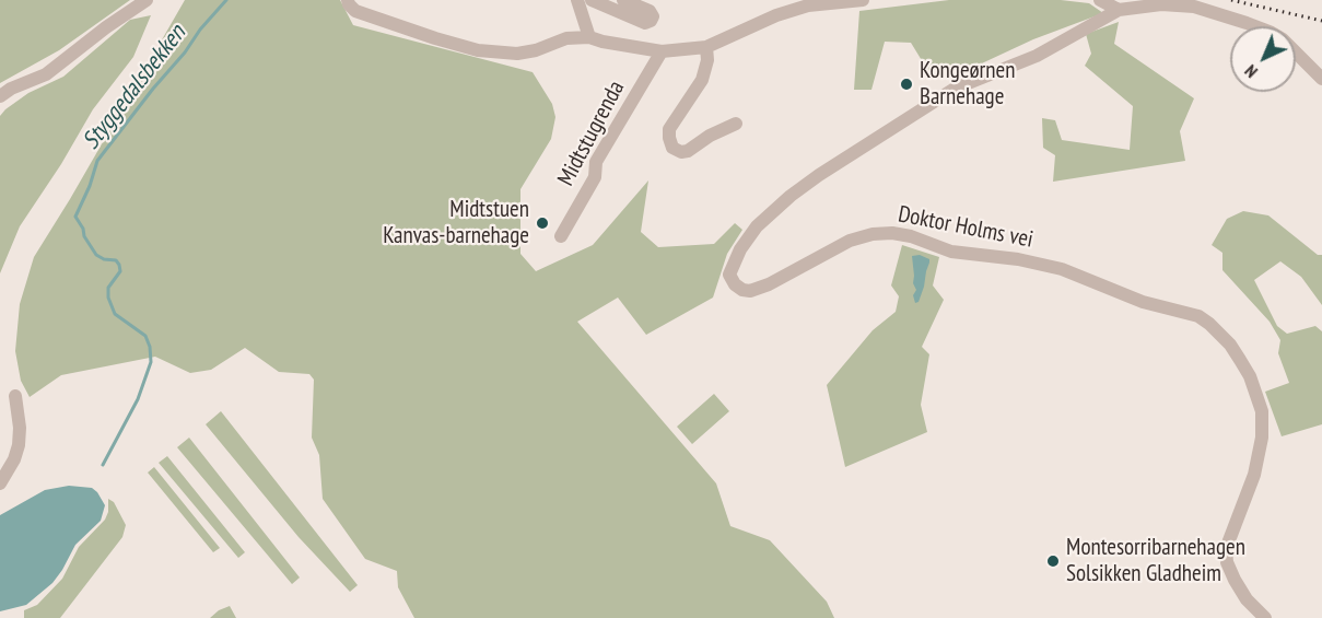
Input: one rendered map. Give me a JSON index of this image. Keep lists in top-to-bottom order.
{
  "streets": {
    "street": ["Midtstugrenda", "Doktor Holms vei"]
  },
  "water": ["Styggedalsbekken"],
  "places": ["Kongeørnen Barnehage", "Midtstuen Kanvas-barnehage", "Montesorribarnehagen Solsikken Gladheim"],
  "north": "bottom left"
}
